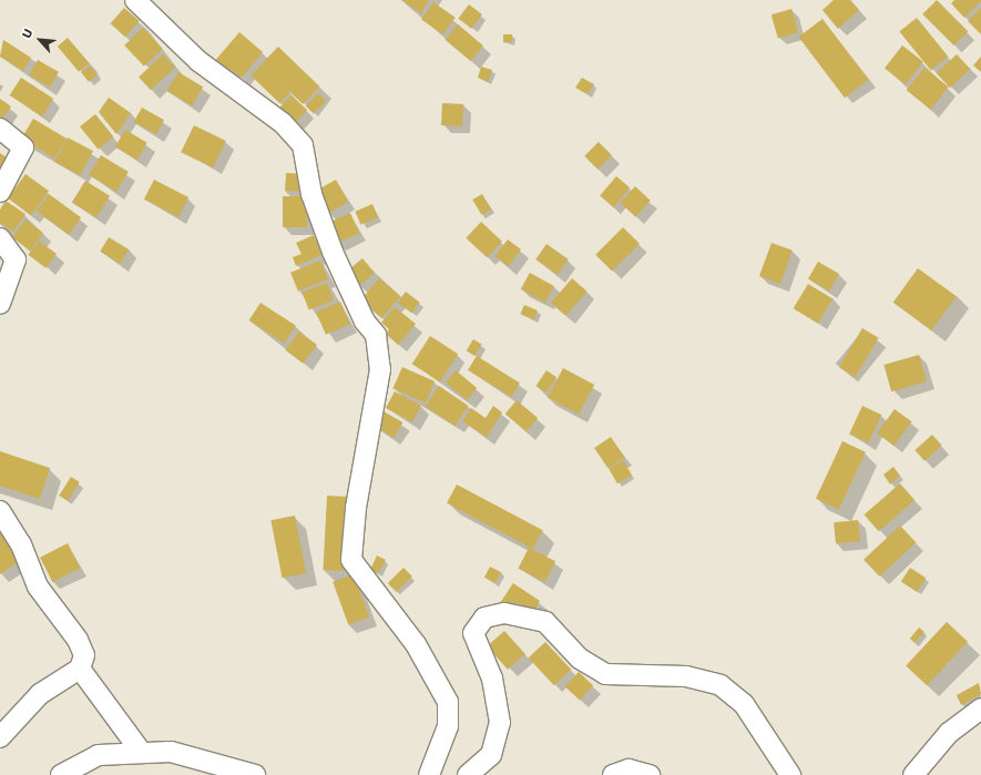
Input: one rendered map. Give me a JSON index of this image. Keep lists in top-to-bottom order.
{
  "north": "top left"
}
